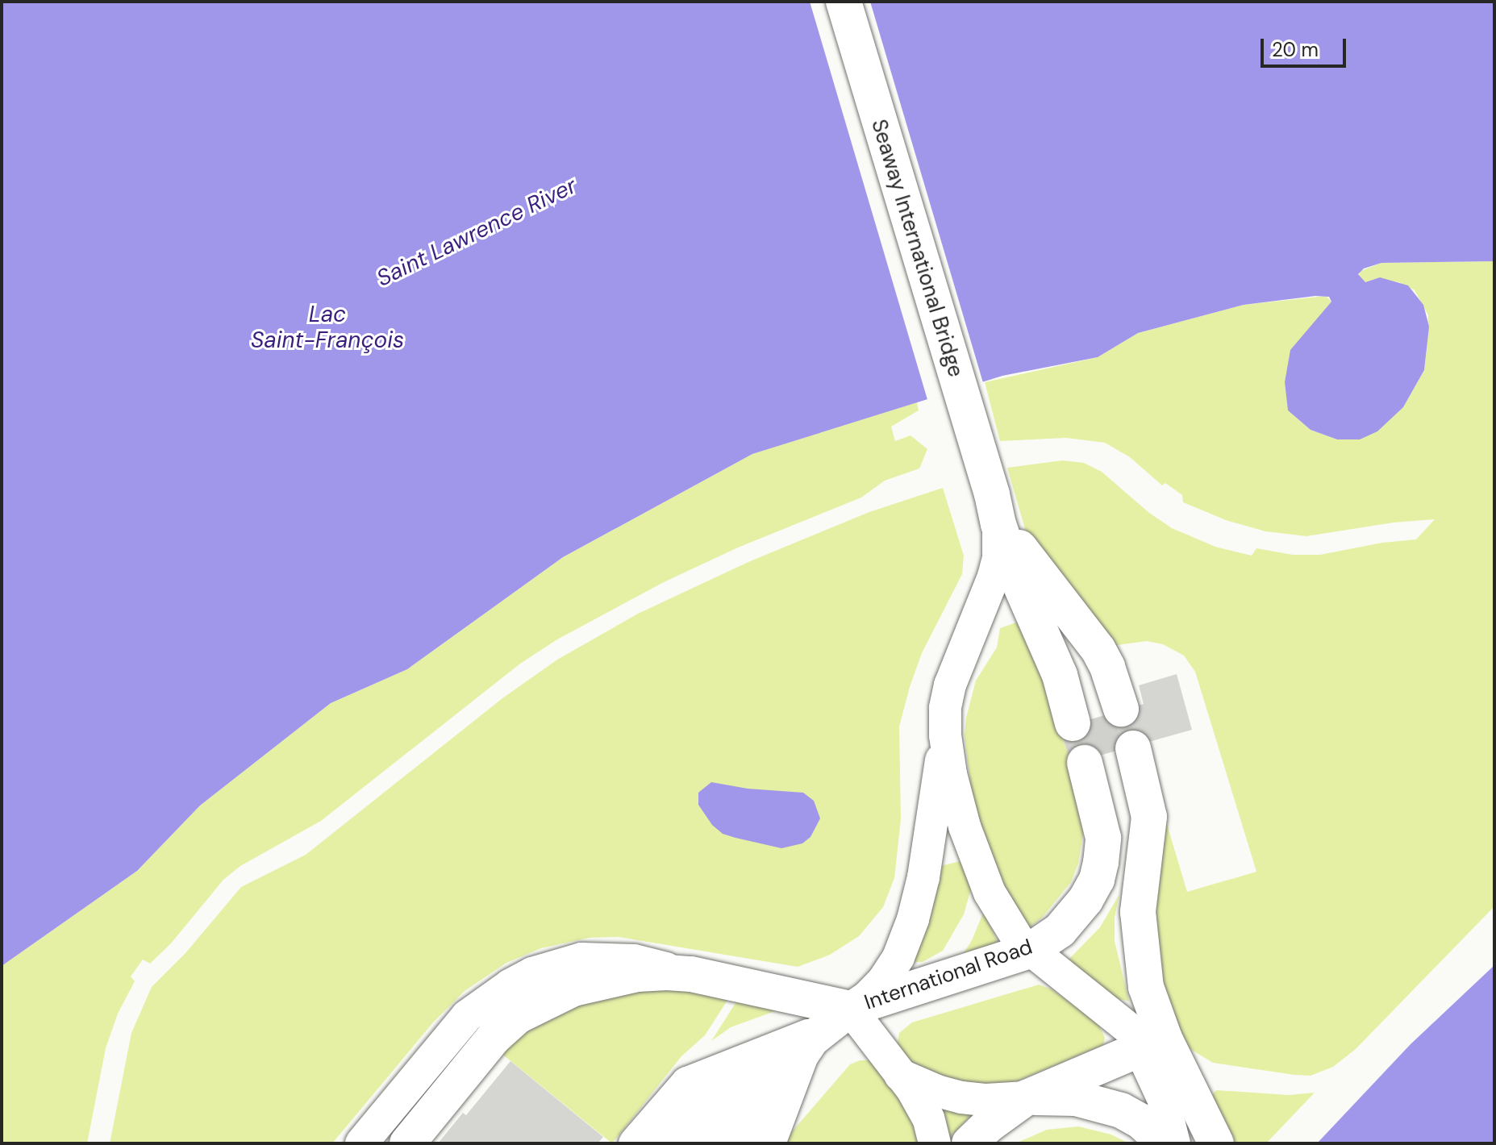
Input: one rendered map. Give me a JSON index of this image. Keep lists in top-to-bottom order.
{
  "streets": {
    "main road": ["Seaway International Bridge", "International Road"]
  },
  "water": ["Saint Lawrence River", "Lac Saint-François"],
  "scale_bar": "20 m"
}
